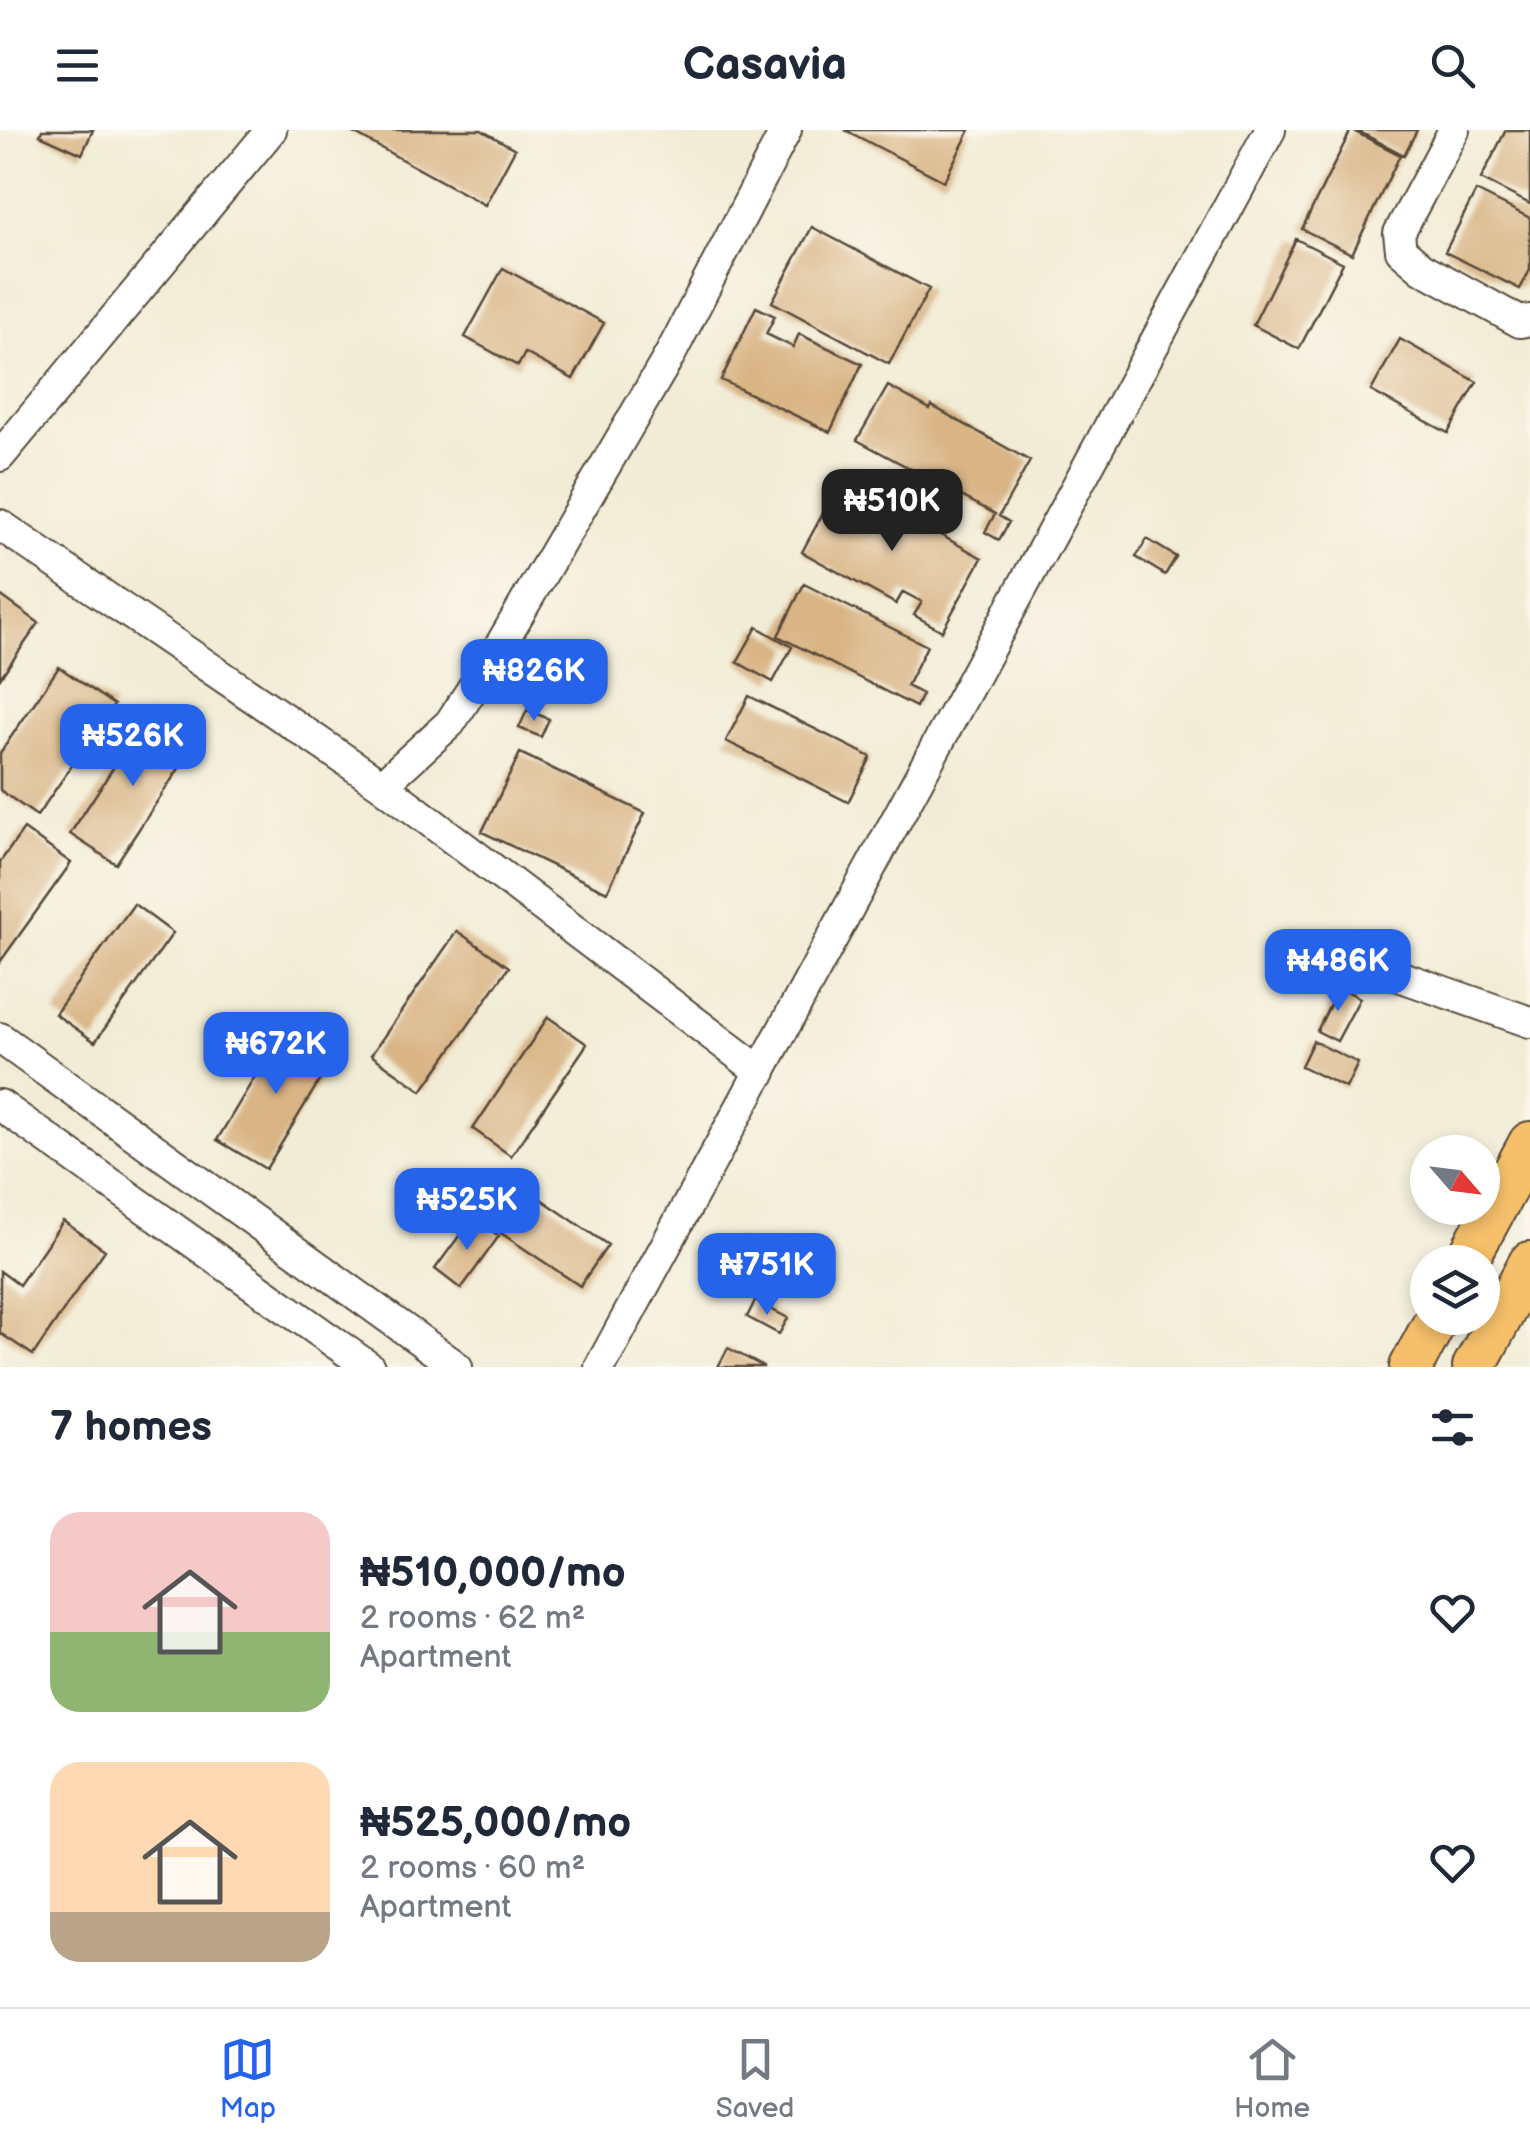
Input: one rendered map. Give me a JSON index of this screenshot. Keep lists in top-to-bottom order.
{
  "north": "bottom right",
  "page": {
    "header": "Casavia",
    "price": [
      "₦510K",
      "₦826K",
      "₦526K",
      "₦486K",
      "₦672K",
      "₦525K",
      "₦751K"
    ],
    "heading": "7 homes",
    "list": [
      {
        "name": "₦510,000/mo",
        "note": "2 rooms · 62 m² · Apartment"
      },
      {
        "name": "₦525,000/mo",
        "note": "2 rooms · 60 m² · Apartment"
      }
    ],
    "tabs": ["Map", "Saved", "Home"]
  }
}
